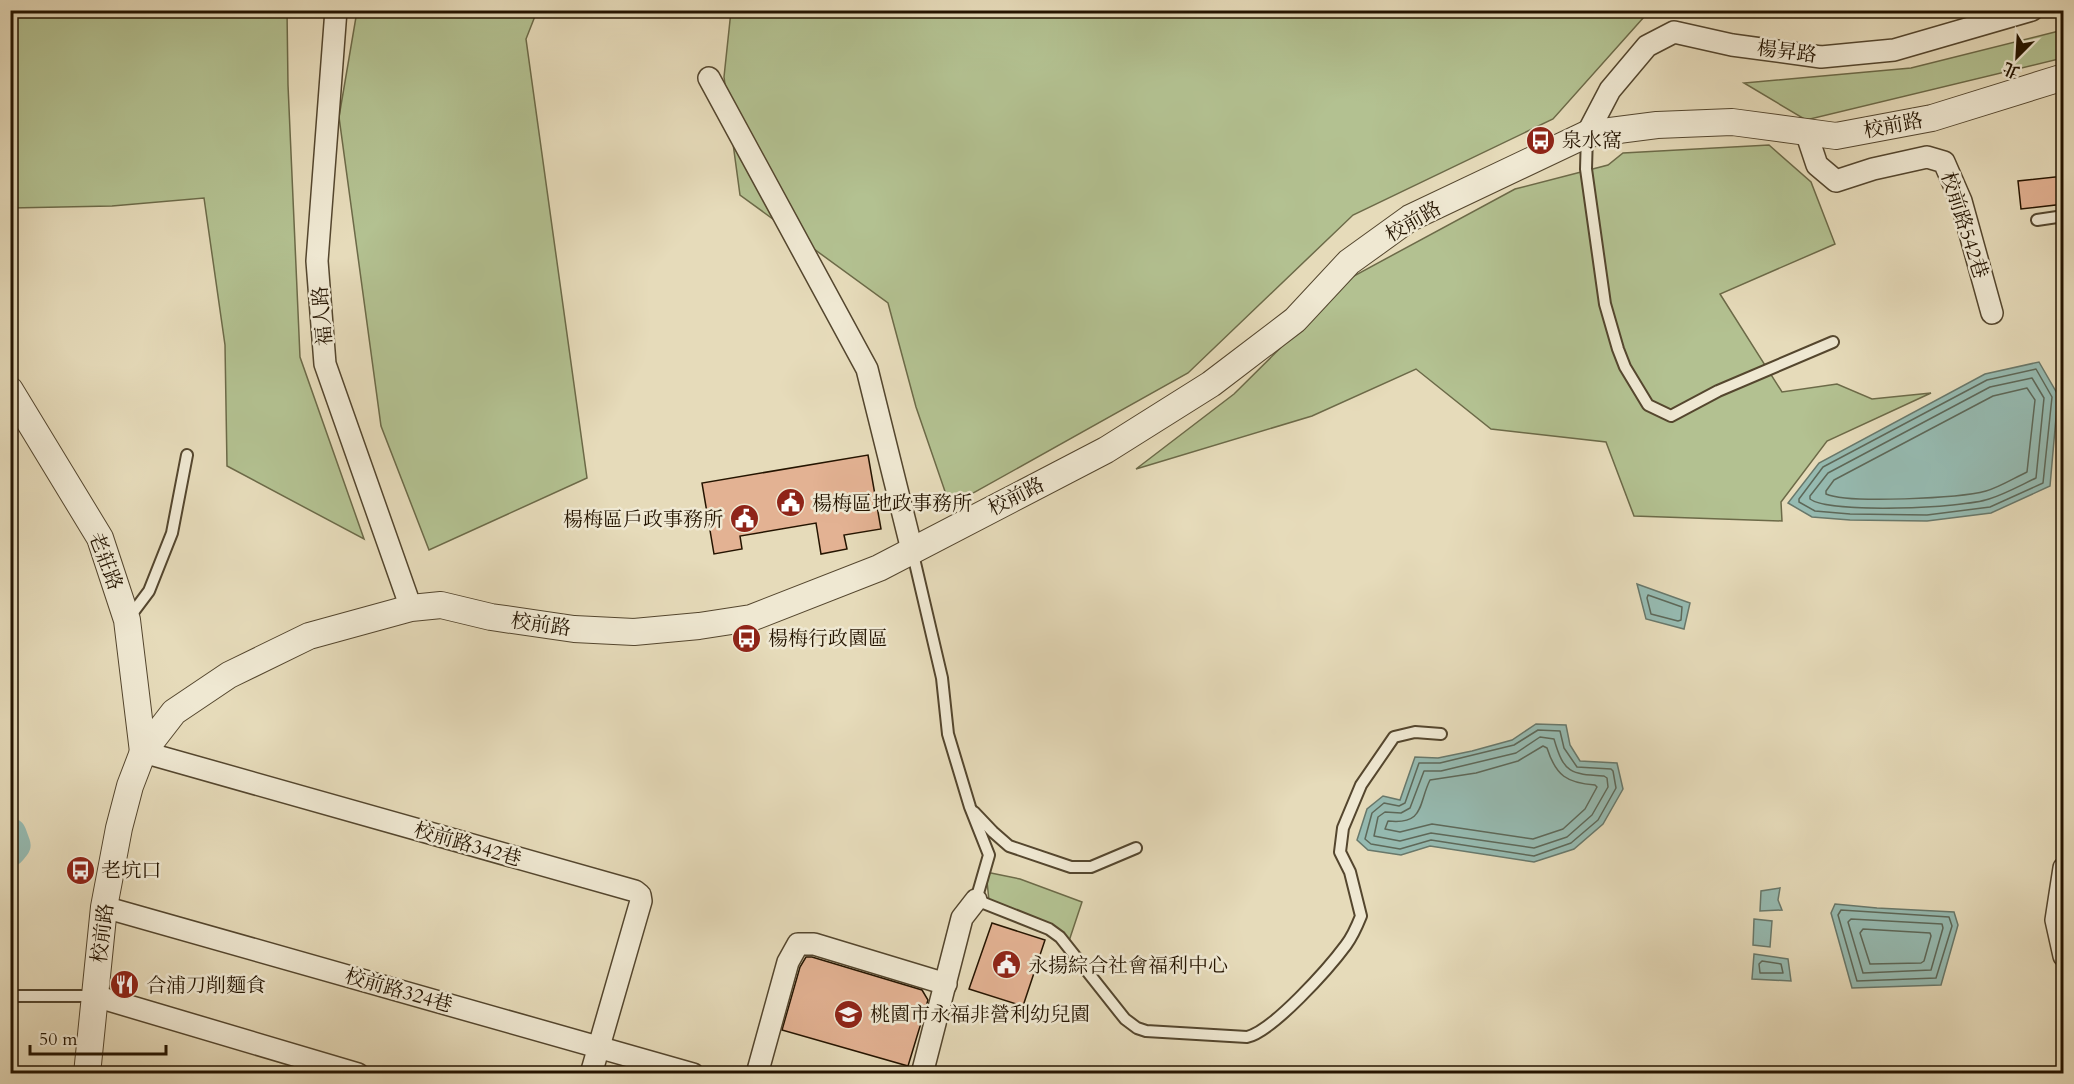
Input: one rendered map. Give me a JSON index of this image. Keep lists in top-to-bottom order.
{
  "streets": {
    "street": [
      "楊昇路",
      "校前路",
      "校前路542巷",
      "福人路",
      "老莊路",
      "校前路342巷",
      "校前路324巷"
    ]
  },
  "crossings": [
    ["楊昇路", "校前路"],
    ["校前路", "校前路542巷"],
    ["校前路", "福人路"],
    ["校前路", "老莊路"],
    ["校前路", "校前路342巷"],
    ["校前路", "校前路324巷"],
    ["老莊路", "校前路342巷"],
    ["校前路342巷", "校前路324巷"]
  ],
  "places": {
    "bus stop": ["泉水窩", "楊梅行政園區", "老坑口"],
    "public building": ["楊梅區地政事務所", "楊梅區戶政事務所", "永揚綜合社會福利中心"],
    "restaurant": ["合浦刀削麵食"],
    "school or university": ["桃園市永福非營利幼兒園"]
  },
  "scale_bar": "50 m",
  "north": "bottom left"
}
